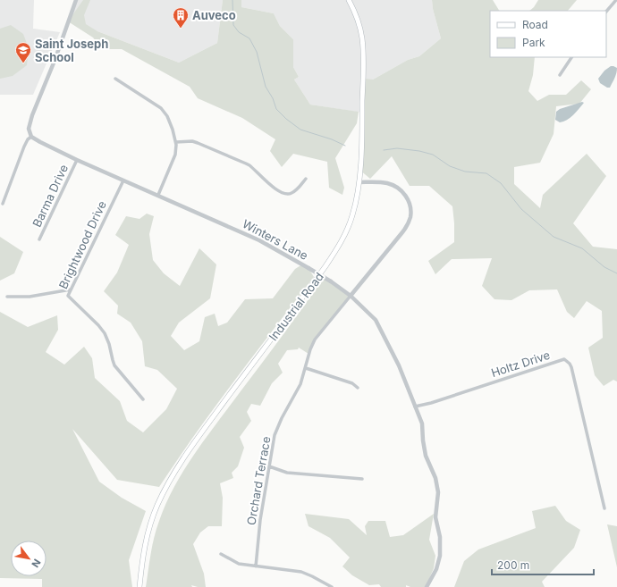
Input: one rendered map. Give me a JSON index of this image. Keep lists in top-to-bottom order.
{
  "streets": {
    "main road": ["Industrial Road"],
    "street": [
      "Barma Drive",
      "Winters Lane",
      "Brightwood Drive",
      "Holtz Drive",
      "Orchard Terrace"
    ]
  },
  "crossings": [
    ["Barma Drive", "Winters Lane"],
    ["Winters Lane", "Brightwood Drive"],
    ["Winters Lane", "Holtz Drive"],
    ["Winters Lane", "Orchard Terrace"]
  ],
  "places": {
    "building": ["Auveco"],
    "school or university": ["Saint Joseph School"]
  },
  "legend": ["Road", "Park"],
  "scale_bar": "200 m",
  "north": "bottom right"
}
